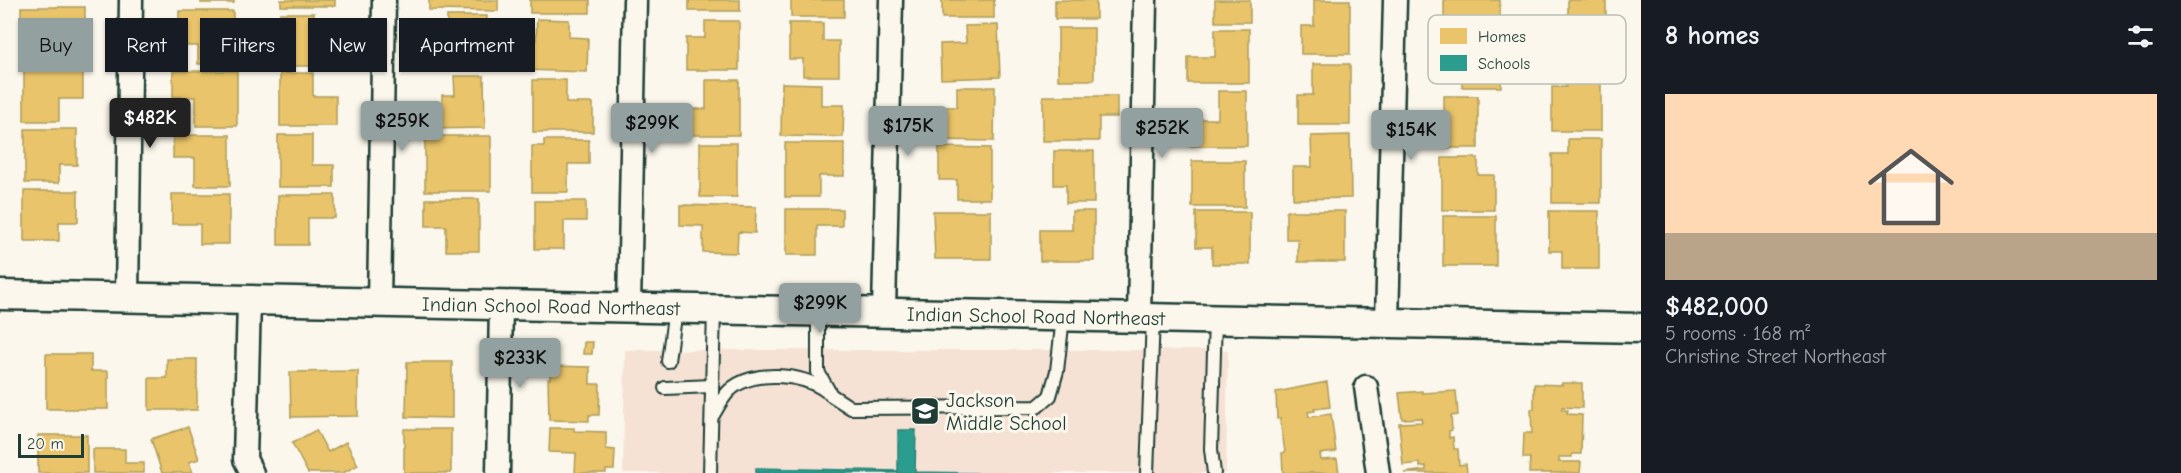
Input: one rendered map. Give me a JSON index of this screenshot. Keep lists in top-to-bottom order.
{
  "streets": {
    "street": ["Indian School Road Northeast"]
  },
  "places": {
    "school or university": ["Jackson Middle School"]
  },
  "legend": ["Homes", "Schools"],
  "scale_bar": "20 m",
  "page": {
    "heading": "8 homes",
    "chip": [
      "Buy",
      "Rent",
      "Filters",
      "New",
      "Apartment"
    ],
    "list": [
      {
        "name": "$482,000",
        "note": "5 rooms · 168 m² · Christine Street Northeast"
      }
    ],
    "price": [
      "$482K",
      "$259K",
      "$299K",
      "$175K",
      "$252K",
      "$154K",
      "$299K",
      "$233K"
    ],
    "scale": "20 m"
  }
}
